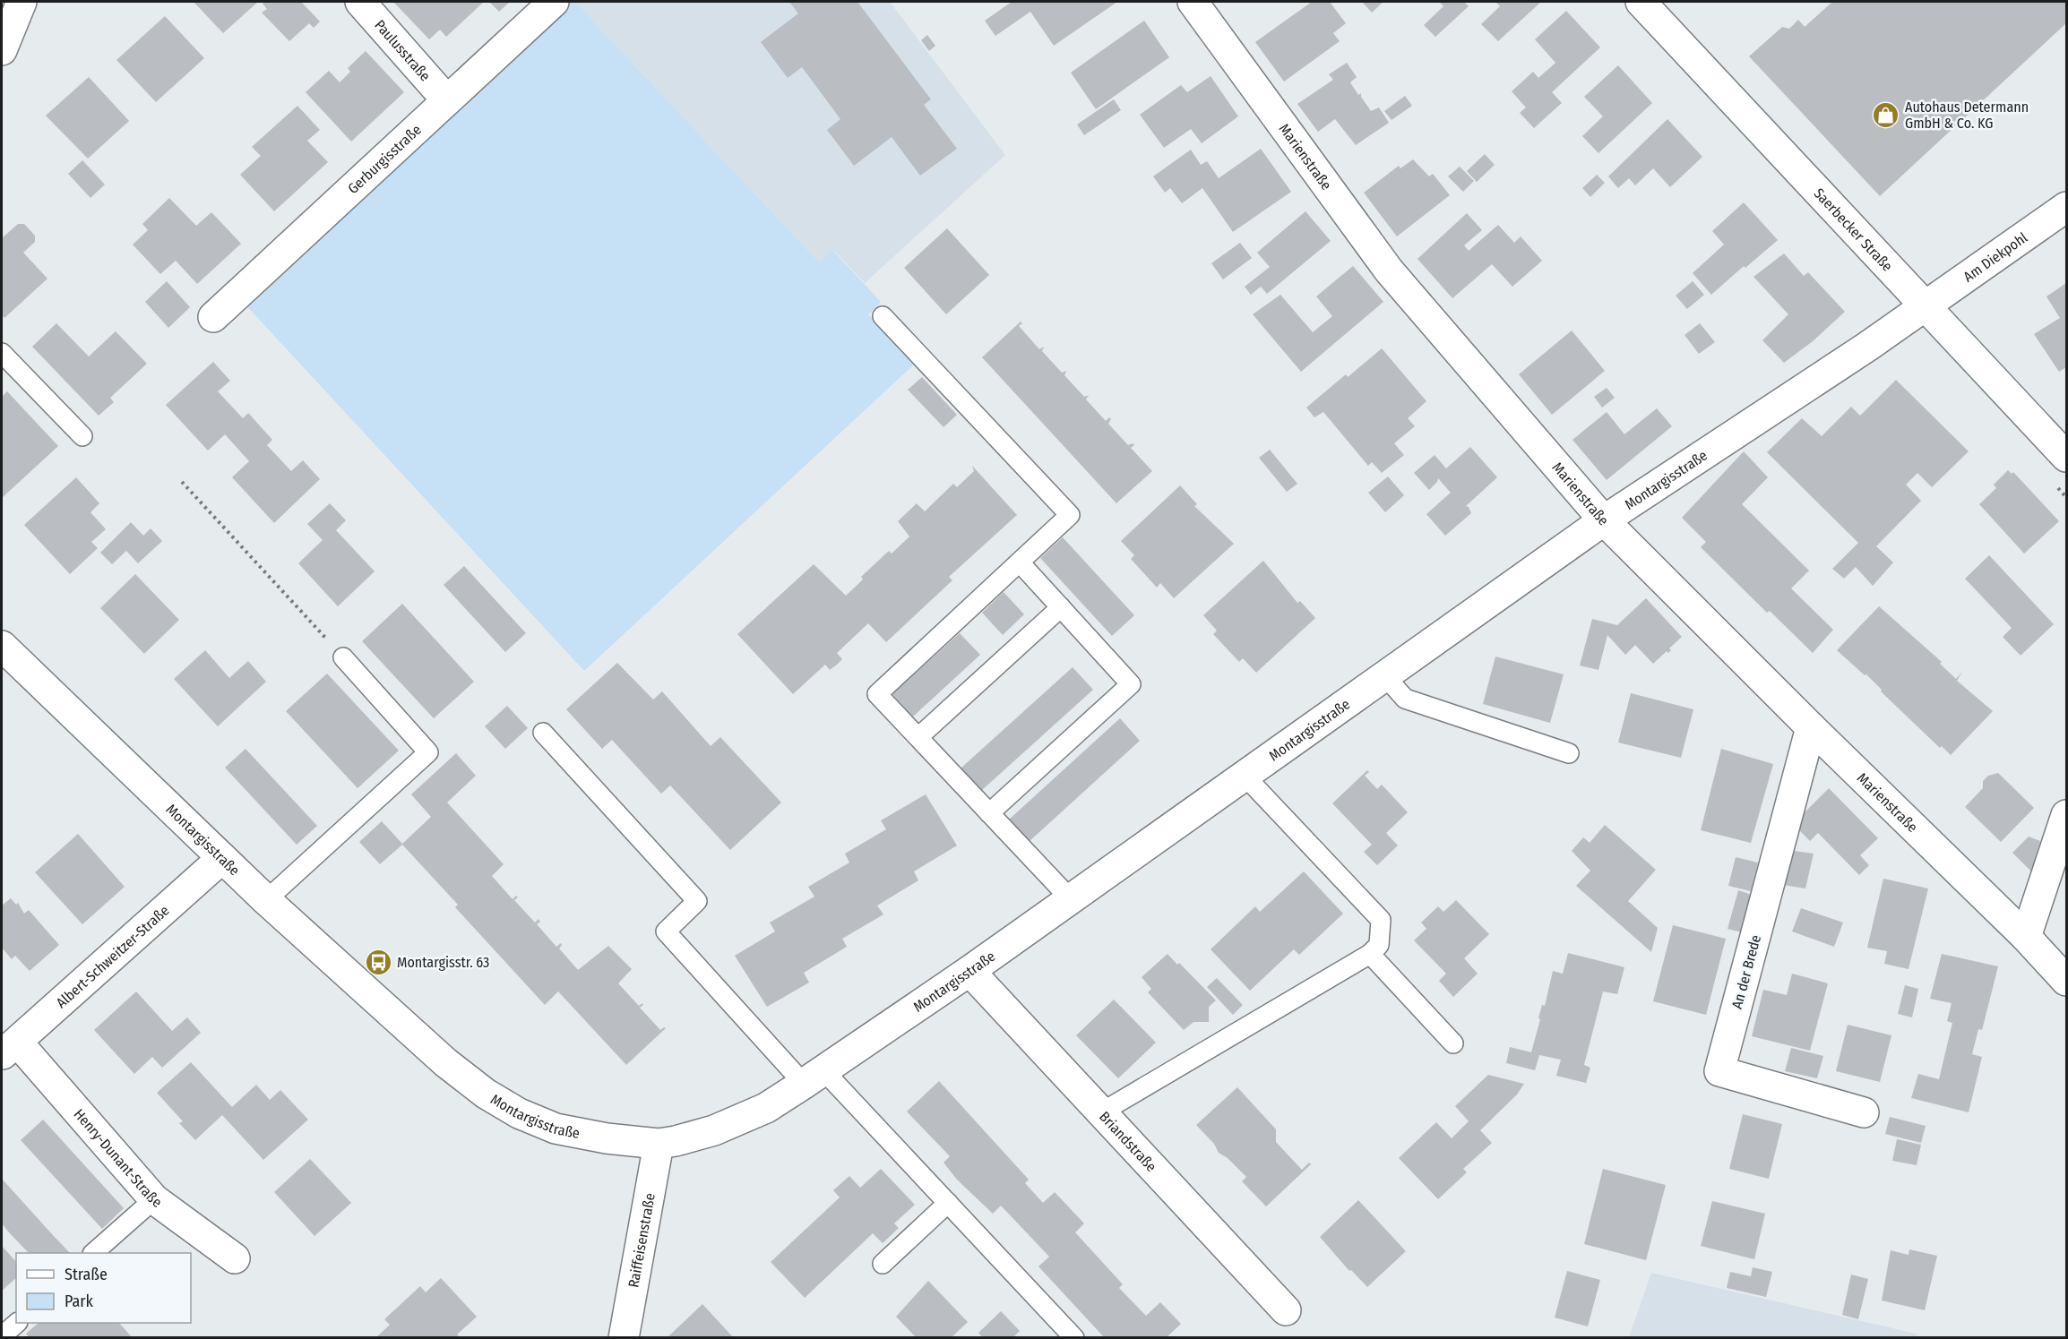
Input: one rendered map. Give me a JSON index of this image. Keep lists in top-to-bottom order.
{
  "streets": {
    "street": [
      "Paulusstraße",
      "Marienstraße",
      "Gerburgisstraße",
      "Saerbecker Straße",
      "Am Diekpohl",
      "Montargisstraße",
      "Albert-Schweitzer-Straße",
      "An der Brede",
      "Briandstraße",
      "Henry-Dunant-Straße",
      "Raiffeisenstraße"
    ]
  },
  "crossings": [
    ["Paulusstraße", "Gerburgisstraße"],
    ["Marienstraße", "Montargisstraße"],
    ["Marienstraße", "An der Brede"],
    ["Saerbecker Straße", "Am Diekpohl"],
    ["Saerbecker Straße", "Montargisstraße"],
    ["Am Diekpohl", "Montargisstraße"],
    ["Montargisstraße", "Albert-Schweitzer-Straße"],
    ["Montargisstraße", "Briandstraße"],
    ["Montargisstraße", "Raiffeisenstraße"],
    ["Albert-Schweitzer-Straße", "Henry-Dunant-Straße"]
  ],
  "places": {
    "shop": ["Autohaus Determann GmbH & Co. KG"],
    "bus stop": ["Montargisstr. 63"]
  },
  "legend": ["Straße", "Park"]
}
